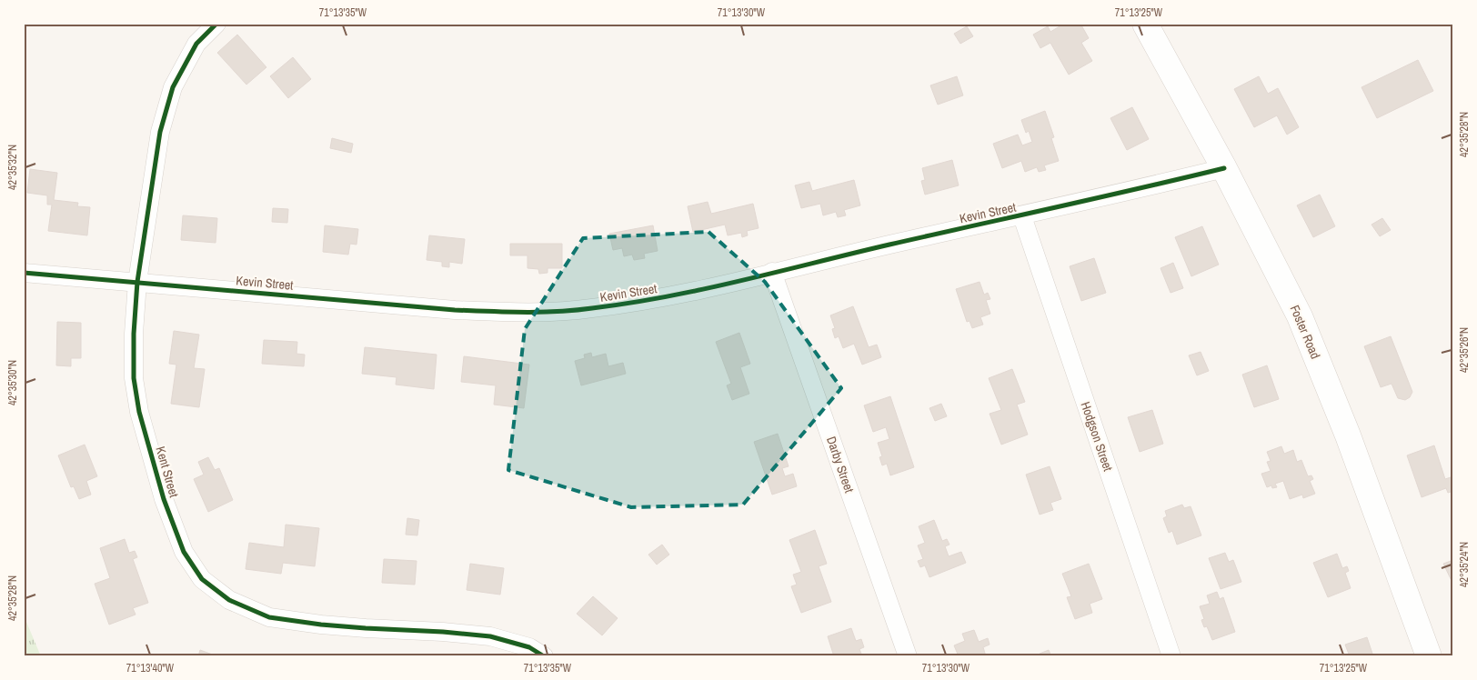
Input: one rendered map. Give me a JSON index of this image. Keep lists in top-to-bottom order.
{
  "streets": {
    "street": [
      "Kevin Street",
      "Foster Road",
      "Hodgson Street",
      "Darby Street",
      "Kent Street"
    ]
  },
  "crossings": [
    ["Kevin Street", "Foster Road"],
    ["Kevin Street", "Hodgson Street"],
    ["Kevin Street", "Darby Street"],
    ["Kevin Street", "Kent Street"]
  ],
  "coordinates": [
    "71°13'35\"W",
    "71°13'30\"W",
    "71°13'25\"W",
    "42°35'28\"N",
    "42°35'32\"N",
    "42°35'26\"N",
    "42°35'30\"N",
    "42°35'24\"N",
    "71°13'40\"W"
  ]
}
